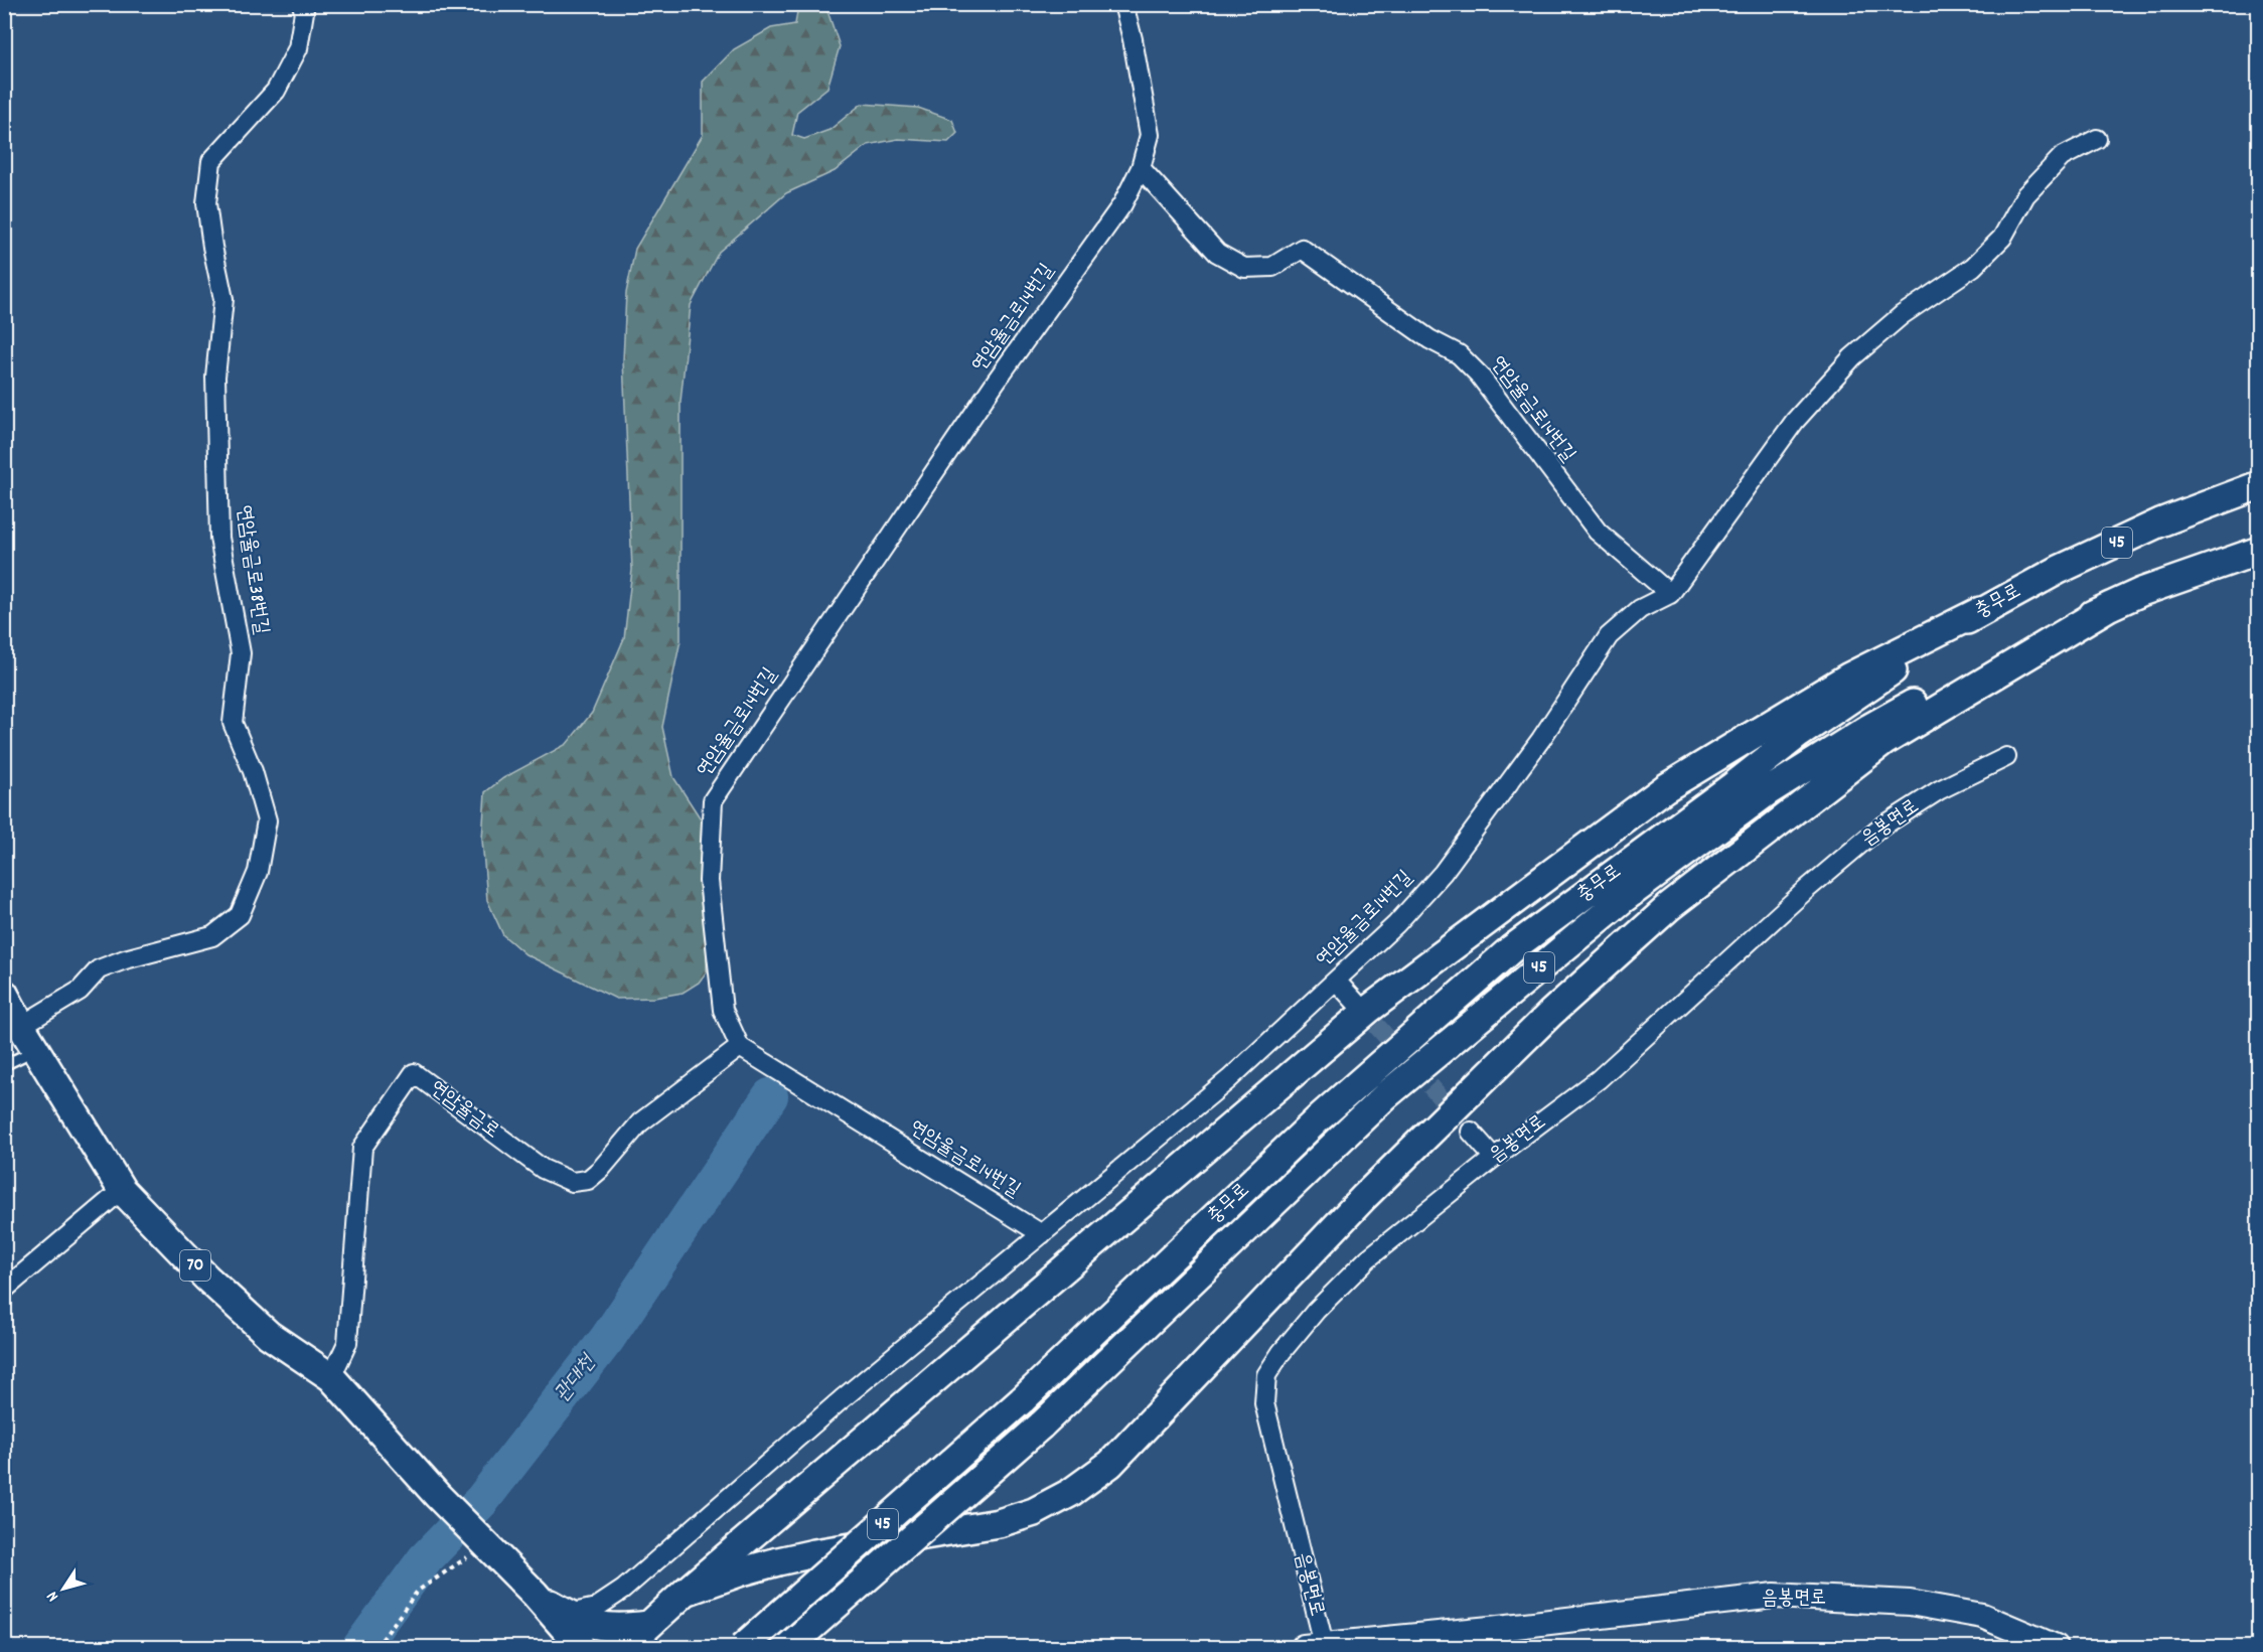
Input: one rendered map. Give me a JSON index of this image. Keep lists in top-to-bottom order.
{
  "streets": {
    "main road": ["45", "충무로", "70"],
    "street": [
      "연암율금로14번길",
      "연암율금로38번길",
      "음봉면로",
      "연암율금로"
    ]
  },
  "crossings": [
    ["연암율금로14번길", "연암율금로"],
    ["연암율금로38번길", "70"],
    ["연암율금로", "70"]
  ],
  "water": ["관대천"],
  "north": "bottom left"
}
